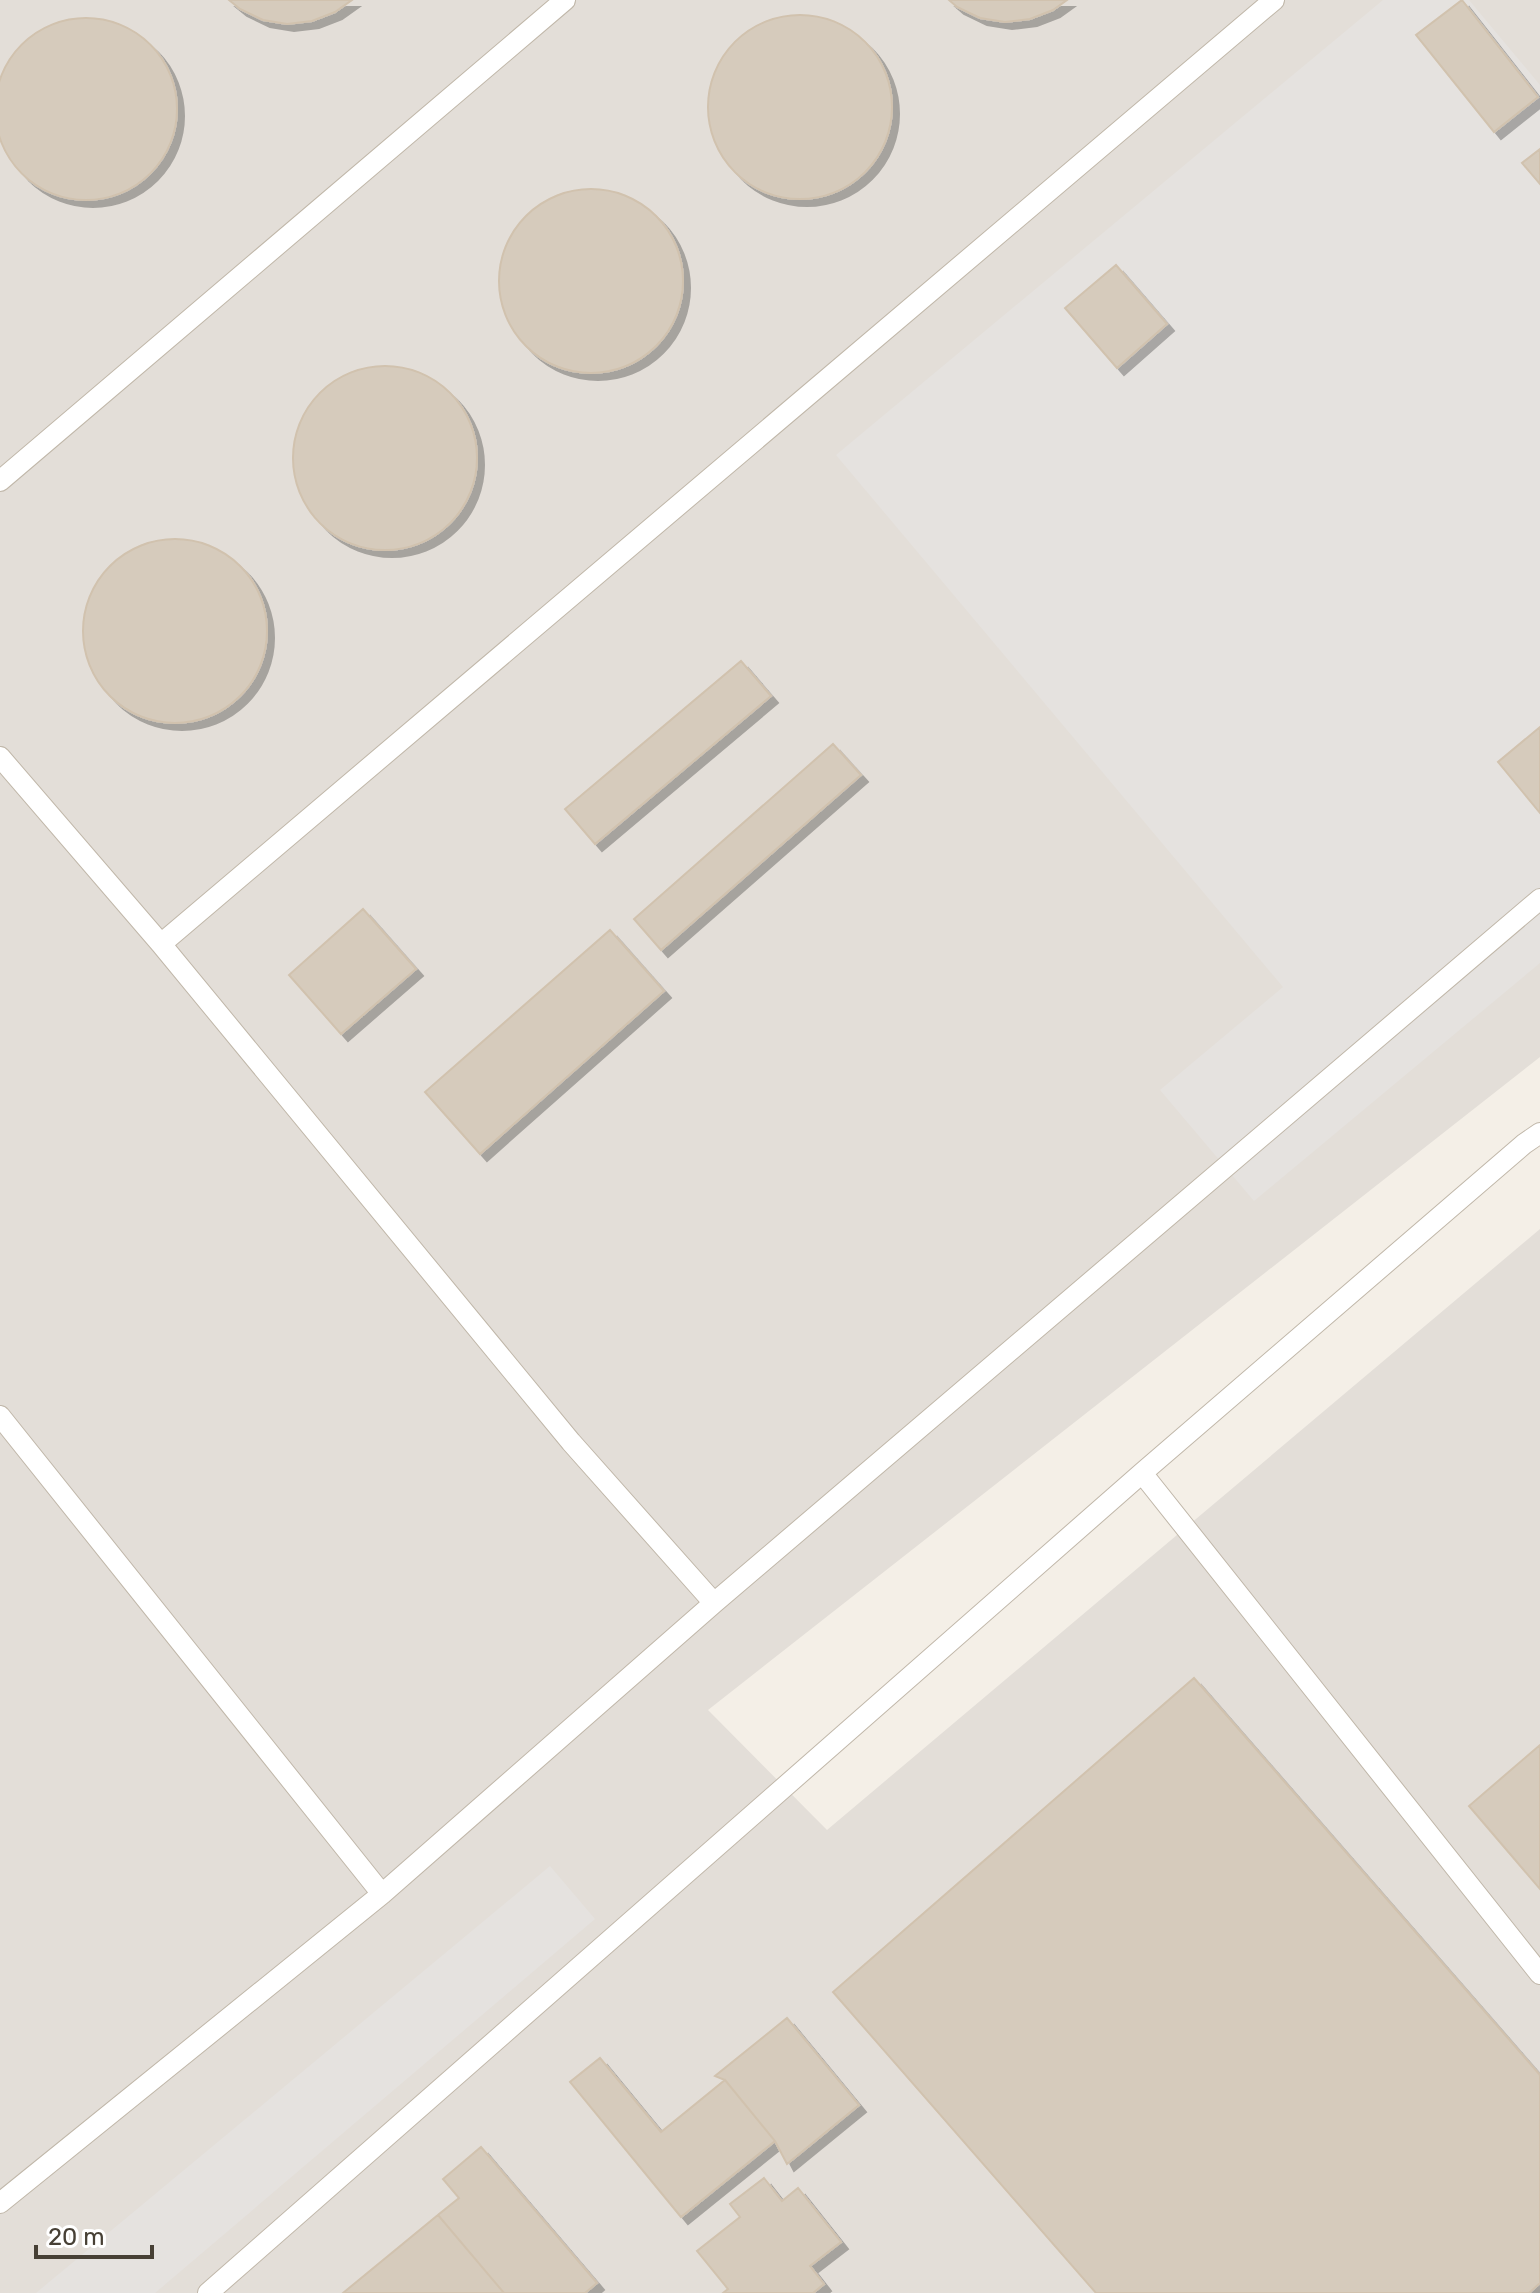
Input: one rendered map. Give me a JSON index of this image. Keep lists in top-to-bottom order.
{
  "scale_bar": "20 m"
}
